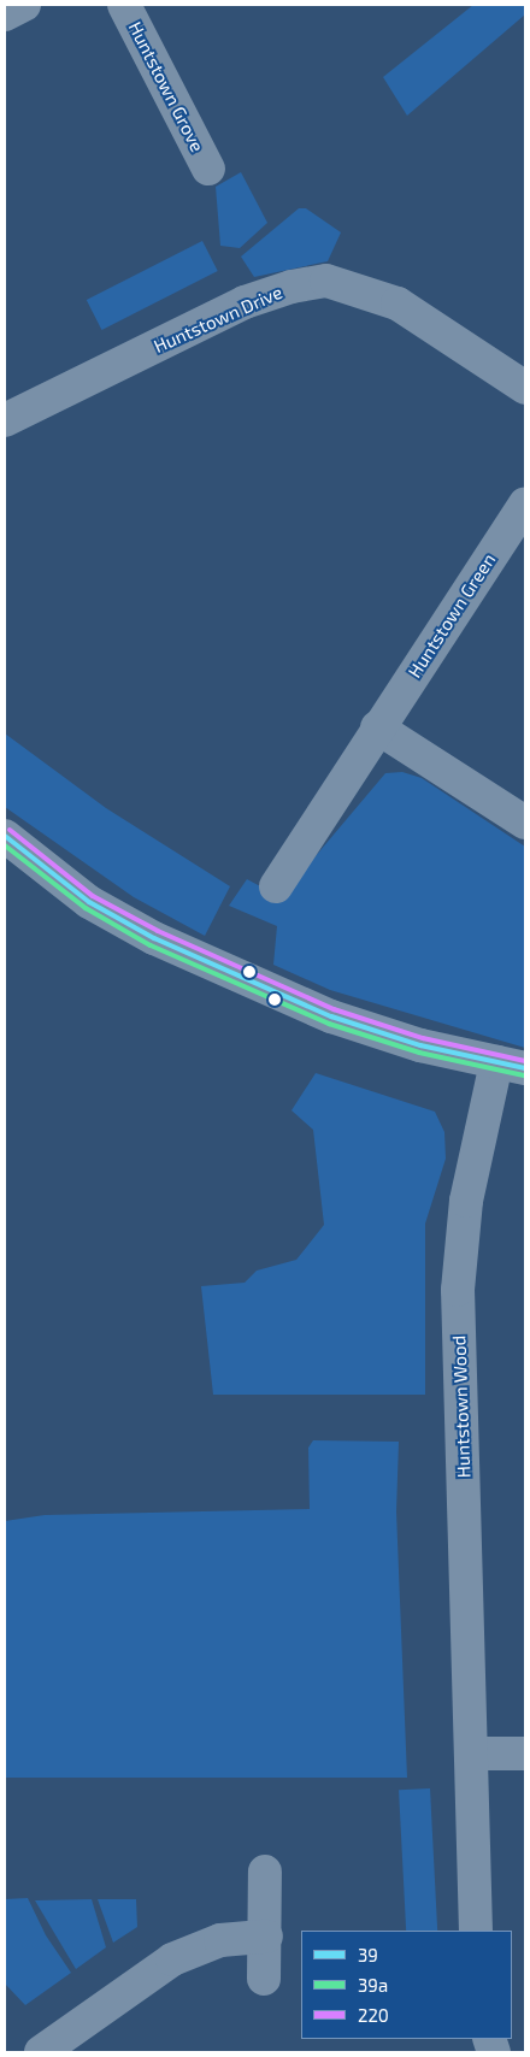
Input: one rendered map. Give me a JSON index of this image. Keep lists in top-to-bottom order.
{
  "streets": {
    "street": [
      "Huntstown Grove",
      "Huntstown Drive",
      "Huntstown Green",
      "Huntstown Wood"
    ]
  },
  "lines": ["transit line 220", "transit line 39", "transit line 39a"],
  "legend": ["39", "39a", "220"]
}
